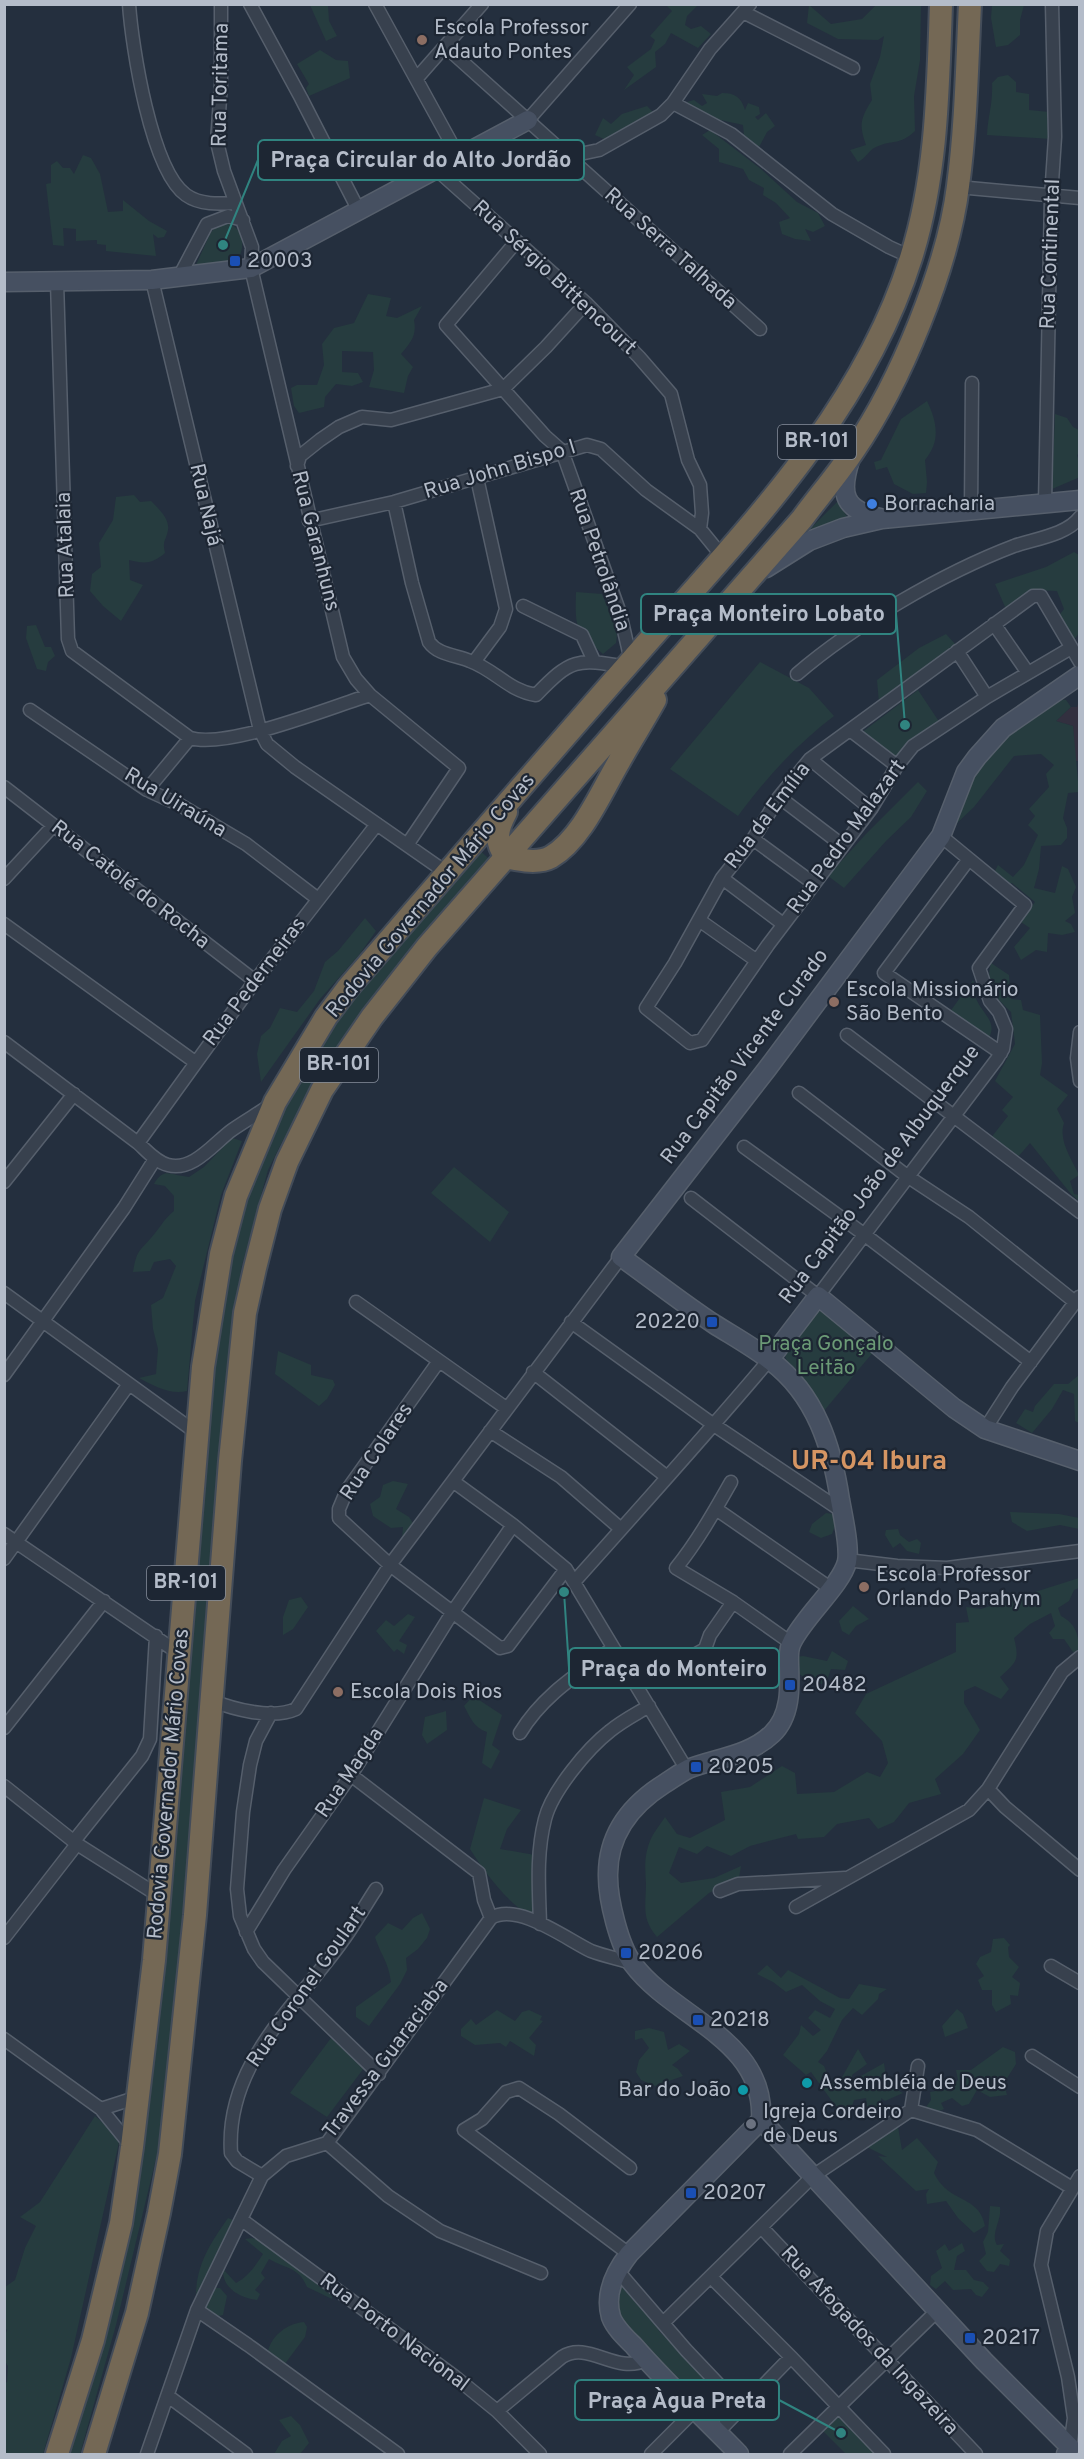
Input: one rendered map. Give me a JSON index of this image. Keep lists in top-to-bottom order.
{
  "streets": {
    "highway": ["BR-101", "Rodovia Governador Mário Covas"],
    "main road": ["Rua Capitão Vicente Curado", "Rua Capitão João de Albuquerque"],
    "street": [
      "Rua Toritama",
      "Rua Serra Talhada",
      "Rua Continental",
      "Rua Sérgio Bittencourt",
      "Rua John Bispo I",
      "Rua Najá",
      "Rua Garanhuns",
      "Rua Atalaia",
      "Rua Petrolândia",
      "Rua Uiraúna",
      "Rua da Emília",
      "Rua Pedro Malazart",
      "Rua Catolé do Rocha",
      "Rua Pederneiras",
      "Rua Colares",
      "Rua Magda",
      "Rua Coronel Goulart",
      "Travessa Guaraciaba",
      "Rua Porto Nacional",
      "Rua Afogados da Ingazeira"
    ]
  },
  "crossings": [
    ["Rua Toritama", "Rua Garanhuns"],
    ["Rua Sérgio Bittencourt", "Rua John Bispo I"],
    ["Rua Sérgio Bittencourt", "Rua Petrolândia"],
    ["Rua John Bispo I", "Rua Garanhuns"],
    ["Rua John Bispo I", "Rua Petrolândia"],
    ["Rua Petrolândia", "Rodovia Governador Mário Covas"],
    ["Rua Uiraúna", "Rua Pederneiras"],
    ["Rua da Emília", "Rua Pedro Malazart"],
    ["Rua Catolé do Rocha", "Rua Pederneiras"],
    ["Rua Capitão Vicente Curado", "Rua Colares"],
    ["Rua Colares", "Rua Magda"],
    ["Rua Coronel Goulart", "Travessa Guaraciaba"],
    ["Travessa Guaraciaba", "Rua Porto Nacional"]
  ],
  "districts": ["UR-04 Ibura"],
  "parks": ["Praça Gonçalo Leitão"],
  "places": {
    "other": [
      "Escola Professor Adauto Pontes",
      "Praça Circular do Alto Jordão",
      "Borracharia",
      "Praça Monteiro Lobato",
      "Escola Missionário São Bento",
      "Escola Professor Orlando Parahym",
      "Praça do Monteiro",
      "Escola Dois Rios",
      "Assembléia de Deus",
      "Bar do João",
      "Igreja Cordeiro de Deus",
      "Praça Àgua Preta"
    ],
    "transit": [
      "20003",
      "20220",
      "20482",
      "20205",
      "20206",
      "20218",
      "20207",
      "20217"
    ]
  }
}
